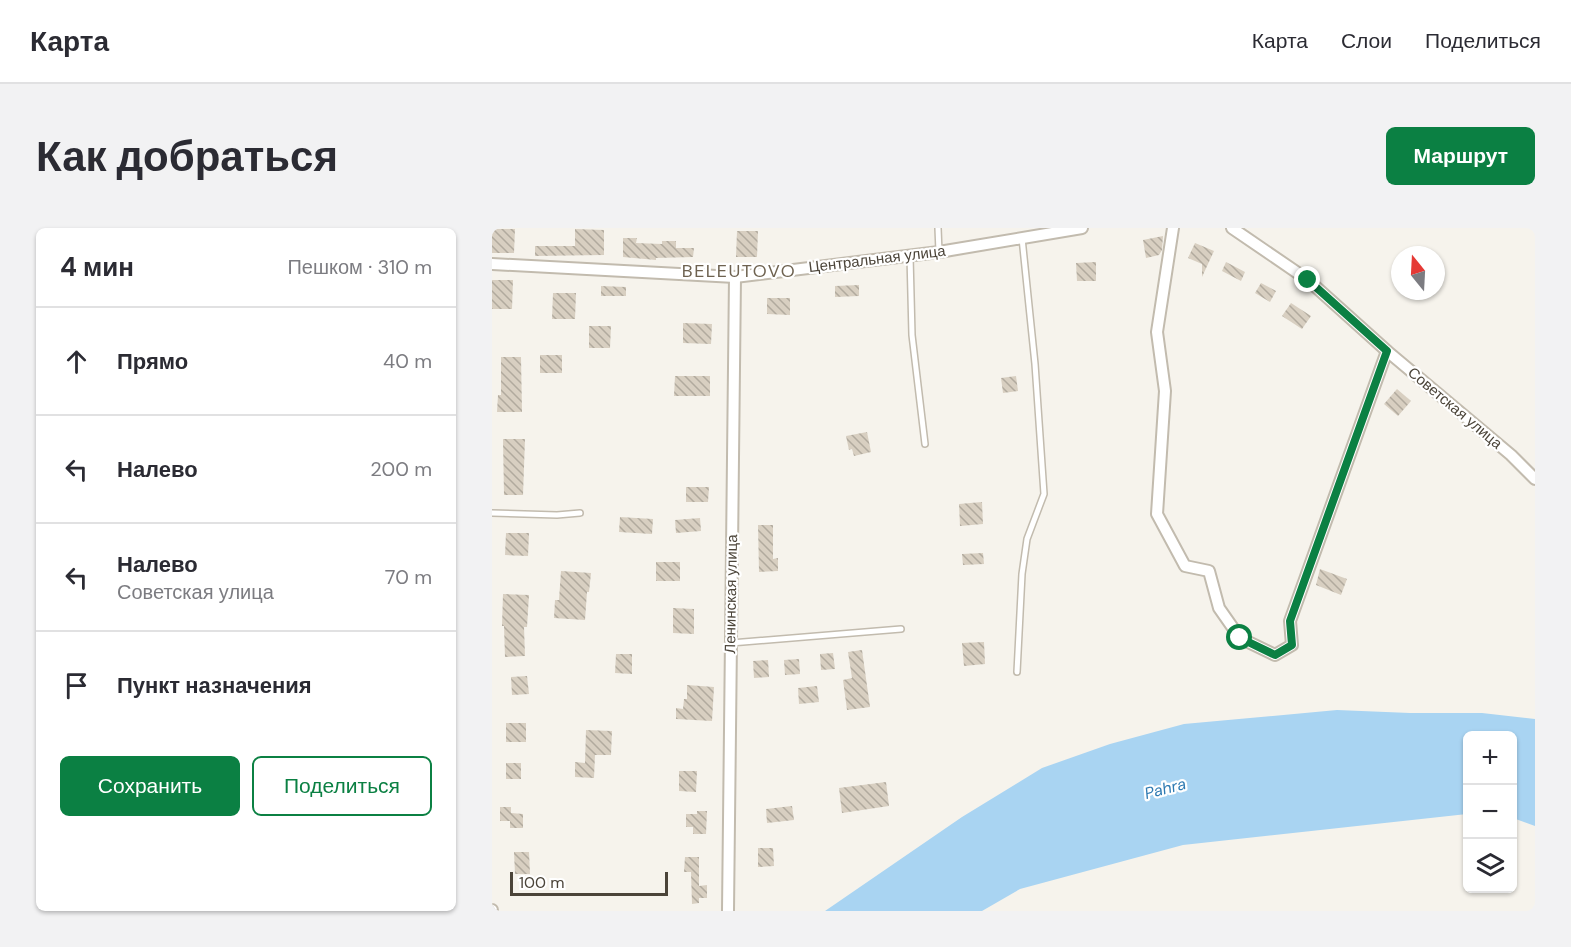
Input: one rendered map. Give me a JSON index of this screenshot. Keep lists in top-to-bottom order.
{
  "streets": {
    "street": ["Центральная улица", "Советская улица", "Ленинская улица"]
  },
  "crossings": [
    ["Центральная улица", "Ленинская улица"]
  ],
  "districts": ["BELEUTOVO"],
  "water": ["Pahra"],
  "scale_bar": "100 m",
  "north": "top",
  "page": {
    "header": "Карта",
    "nav": ["Карта", "Слои", "Поделиться"],
    "buttons": [
      "Маршрут",
      ["Сохранить", "Поделиться"]
    ],
    "title": "Как добраться",
    "heading": ["4 мин", "Пешком · 310 m"],
    "list": [
      ["Прямо", "40 m"],
      ["Налево", "200 m"],
      ["Налево", "Советская улица", "70 m"],
      "Пункт назначения"
    ],
    "map_buttons": ["+", "−"],
    "scale": "100 m"
  }
}
